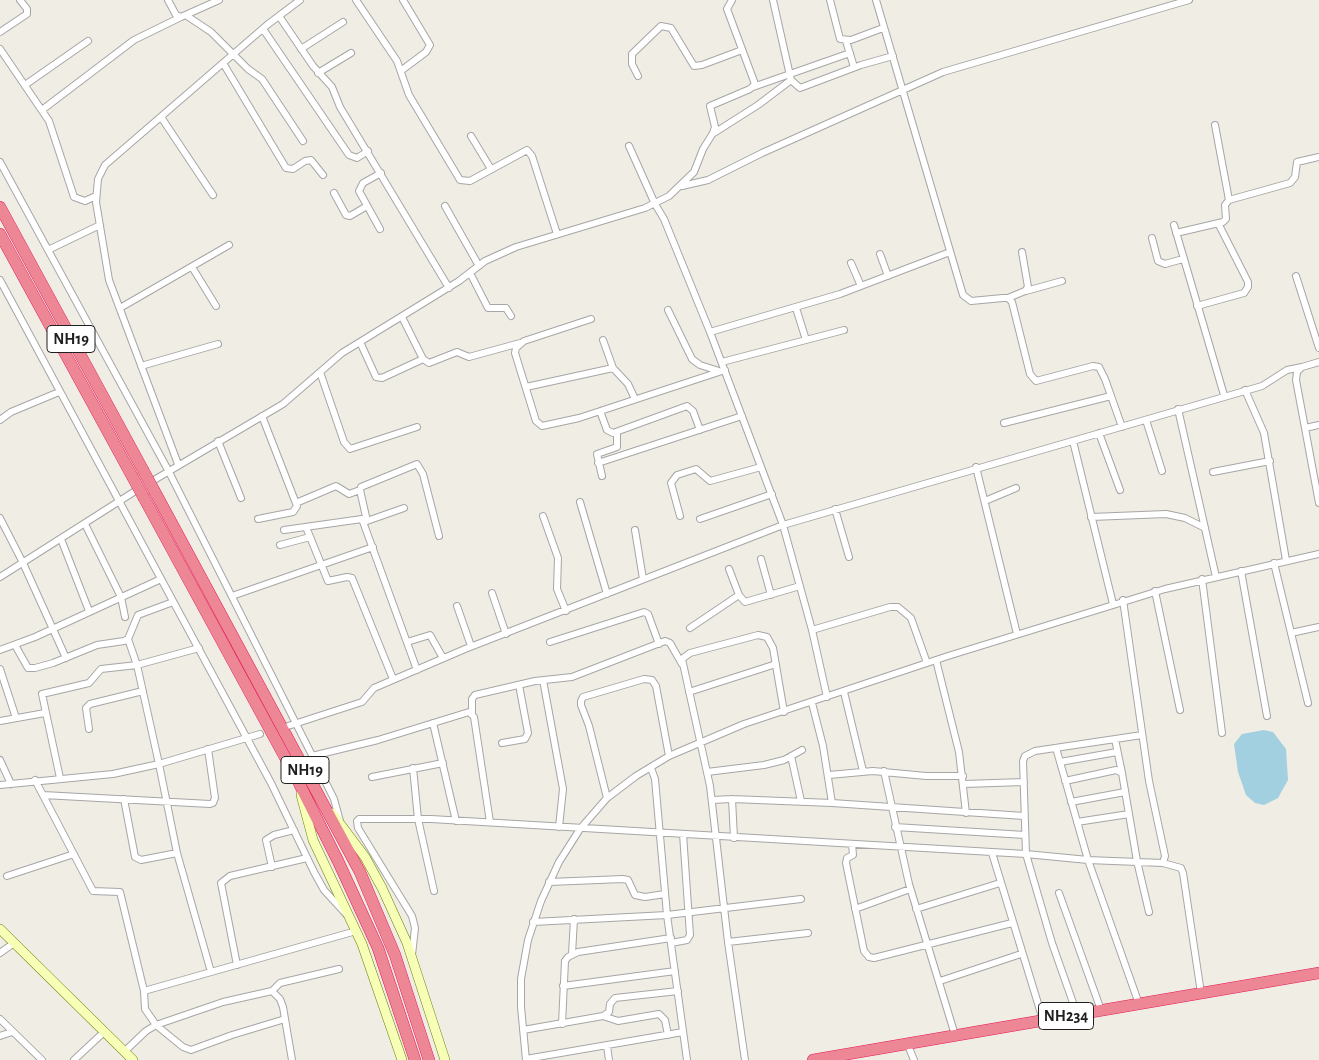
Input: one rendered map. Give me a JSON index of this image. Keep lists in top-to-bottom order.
{
  "streets": {
    "highway": ["NH19", "NH234"]
  }
}
